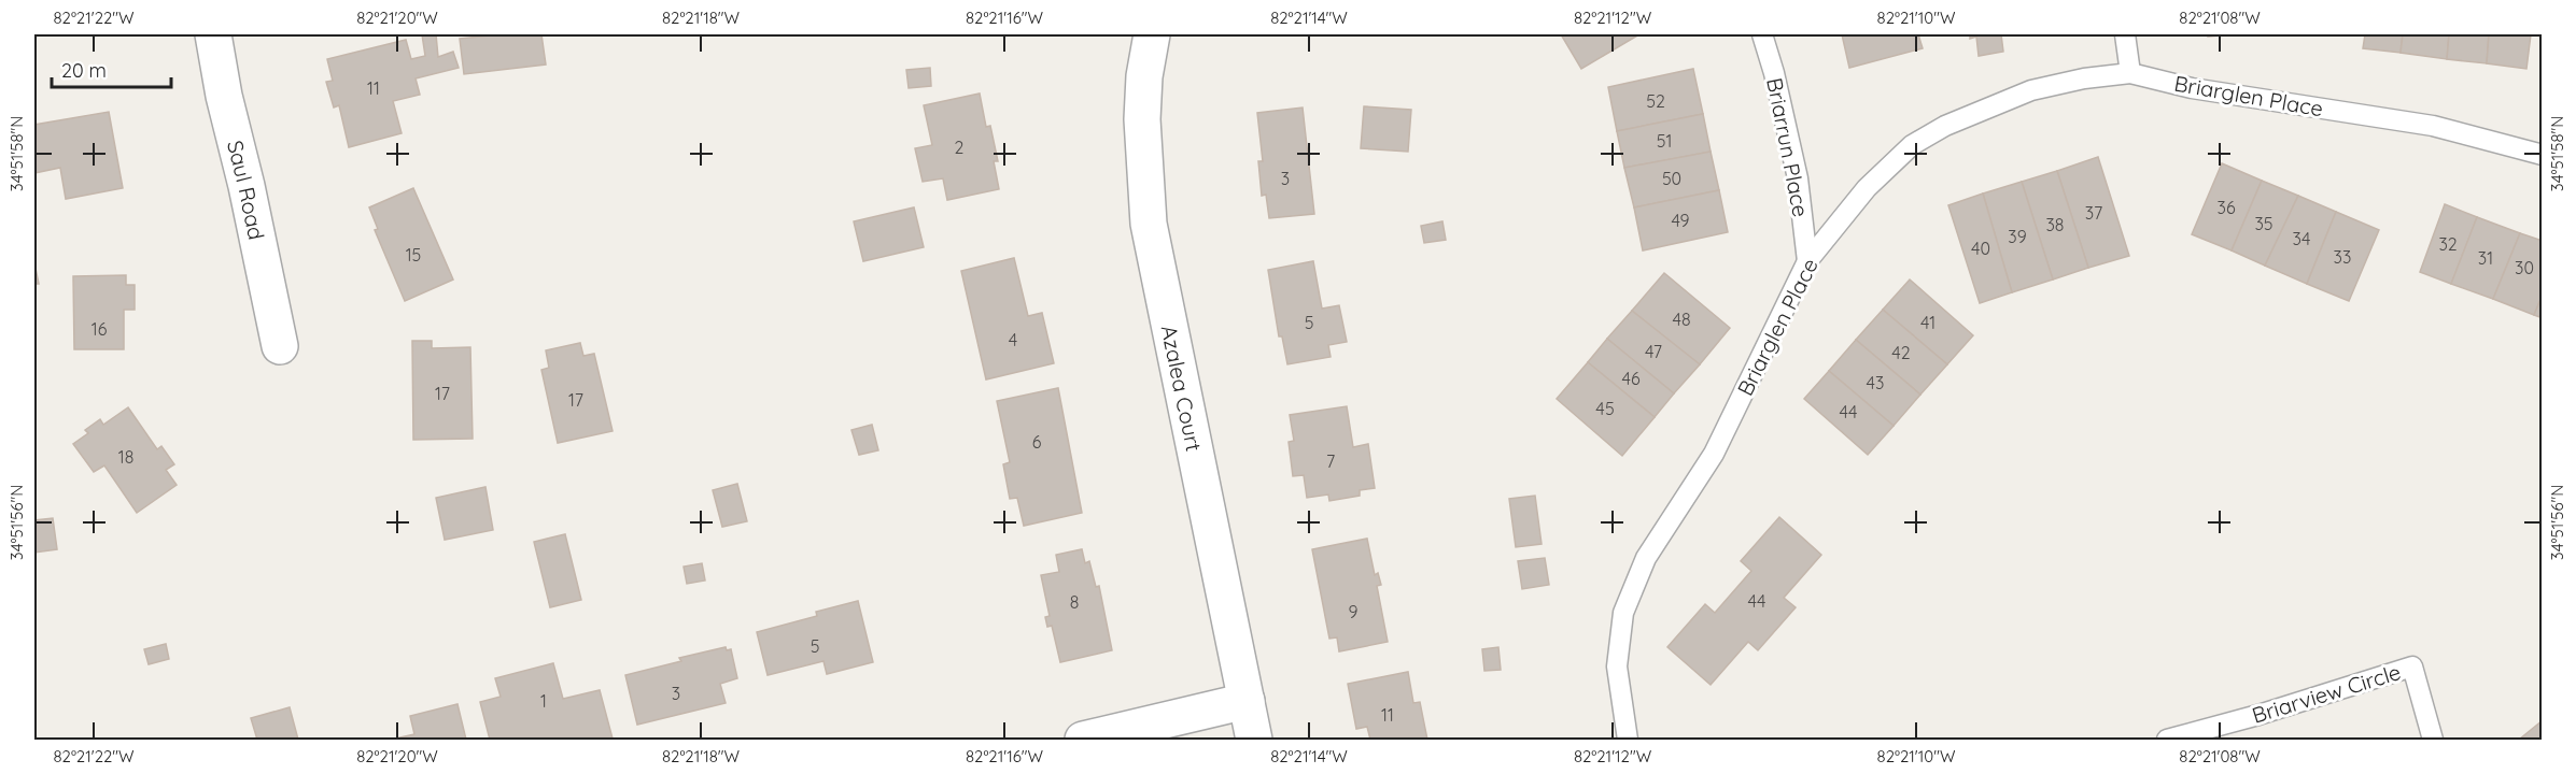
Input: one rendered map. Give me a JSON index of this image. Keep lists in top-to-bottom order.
{
  "streets": {
    "street": ["Saul Road", "Azalea Court"],
    "lane": ["Briarglen Place", "Briarrun Place", "Briarview Circle"]
  },
  "crossings": [
    ["Briarglen Place", "Briarrun Place"]
  ],
  "house_numbers": [
    "11",
    "52",
    "51",
    "2",
    "3",
    "50",
    "36",
    "37",
    "49",
    "35",
    "38",
    "39",
    "34",
    "32",
    "40",
    "15",
    "33",
    "31",
    "30",
    "48",
    "5",
    "41",
    "16",
    "4",
    "47",
    "42",
    "46",
    "43",
    "17",
    "17",
    "45",
    "44",
    "6",
    "18",
    "7",
    "44",
    "8",
    "9",
    "5",
    "3",
    "1",
    "11"
  ],
  "scale_bar": "20 m",
  "coordinates": [
    "82°21'22\"W",
    "82°21'20\"W",
    "82°21'18\"W",
    "82°21'16\"W",
    "82°21'14\"W",
    "82°21'12\"W",
    "82°21'10\"W",
    "82°21'08\"W",
    "34°51'58\"N",
    "34°51'56\"N"
  ]
}
